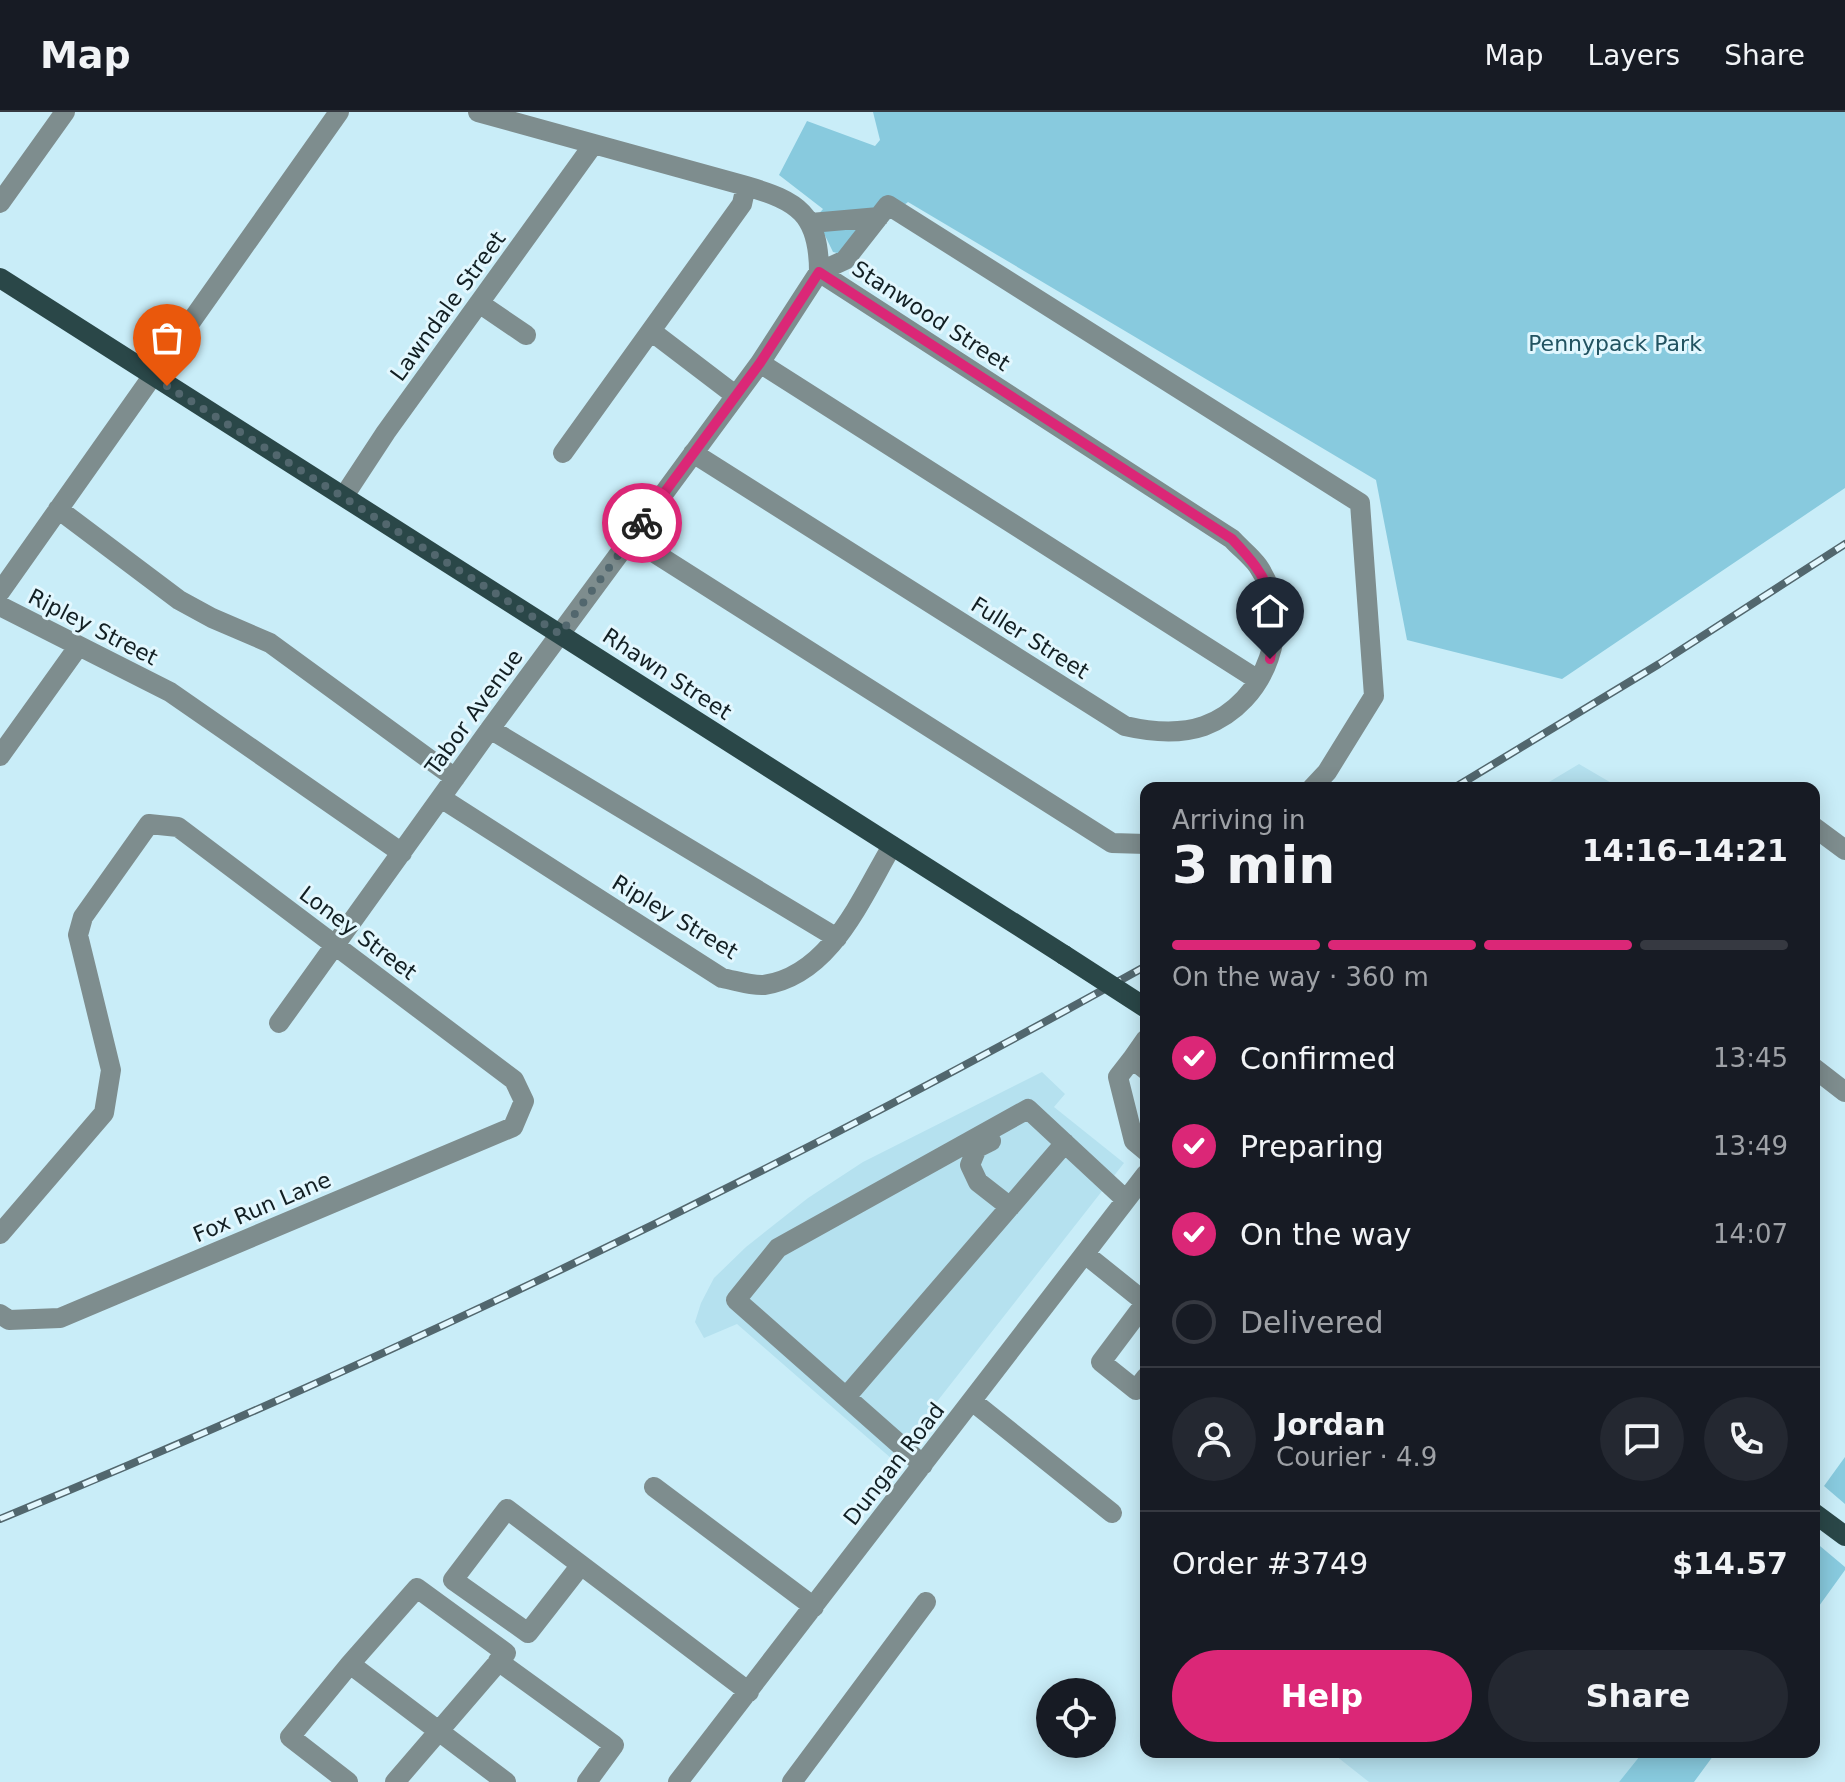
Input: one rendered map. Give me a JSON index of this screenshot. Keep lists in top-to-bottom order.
{
  "streets": {
    "main road": ["Rhawn Street"],
    "street": [
      "Lawndale Street",
      "Stanwood Street",
      "Ripley Street",
      "Fuller Street",
      "Tabor Avenue",
      "Loney Street",
      "Fox Run Lane",
      "Dungan Road"
    ]
  },
  "crossings": [
    ["Lawndale Street", "Rhawn Street"],
    ["Stanwood Street", "Fuller Street"],
    ["Stanwood Street", "Tabor Avenue"],
    ["Ripley Street", "Rhawn Street"],
    ["Ripley Street", "Tabor Avenue"],
    ["Fuller Street", "Tabor Avenue"],
    ["Rhawn Street", "Tabor Avenue"],
    ["Tabor Avenue", "Loney Street"],
    ["Loney Street", "Fox Run Lane"]
  ],
  "parks": ["Pennypack Park"],
  "page": {
    "header": "Map",
    "nav": ["Map", "Layers", "Share"],
    "heading": ["3 min", "Arriving in", "14:16–14:21"],
    "panel": [
      "Jordan",
      "Courier · 4.9",
      "Order #3749",
      "$14.57"
    ],
    "bar": "On the way · 360 m",
    "list": [
      ["Confirmed", "13:45"],
      ["Preparing", "13:49"],
      ["On the way", "14:07"],
      "Delivered"
    ],
    "buttons": ["Help", "Share"]
  }
}
